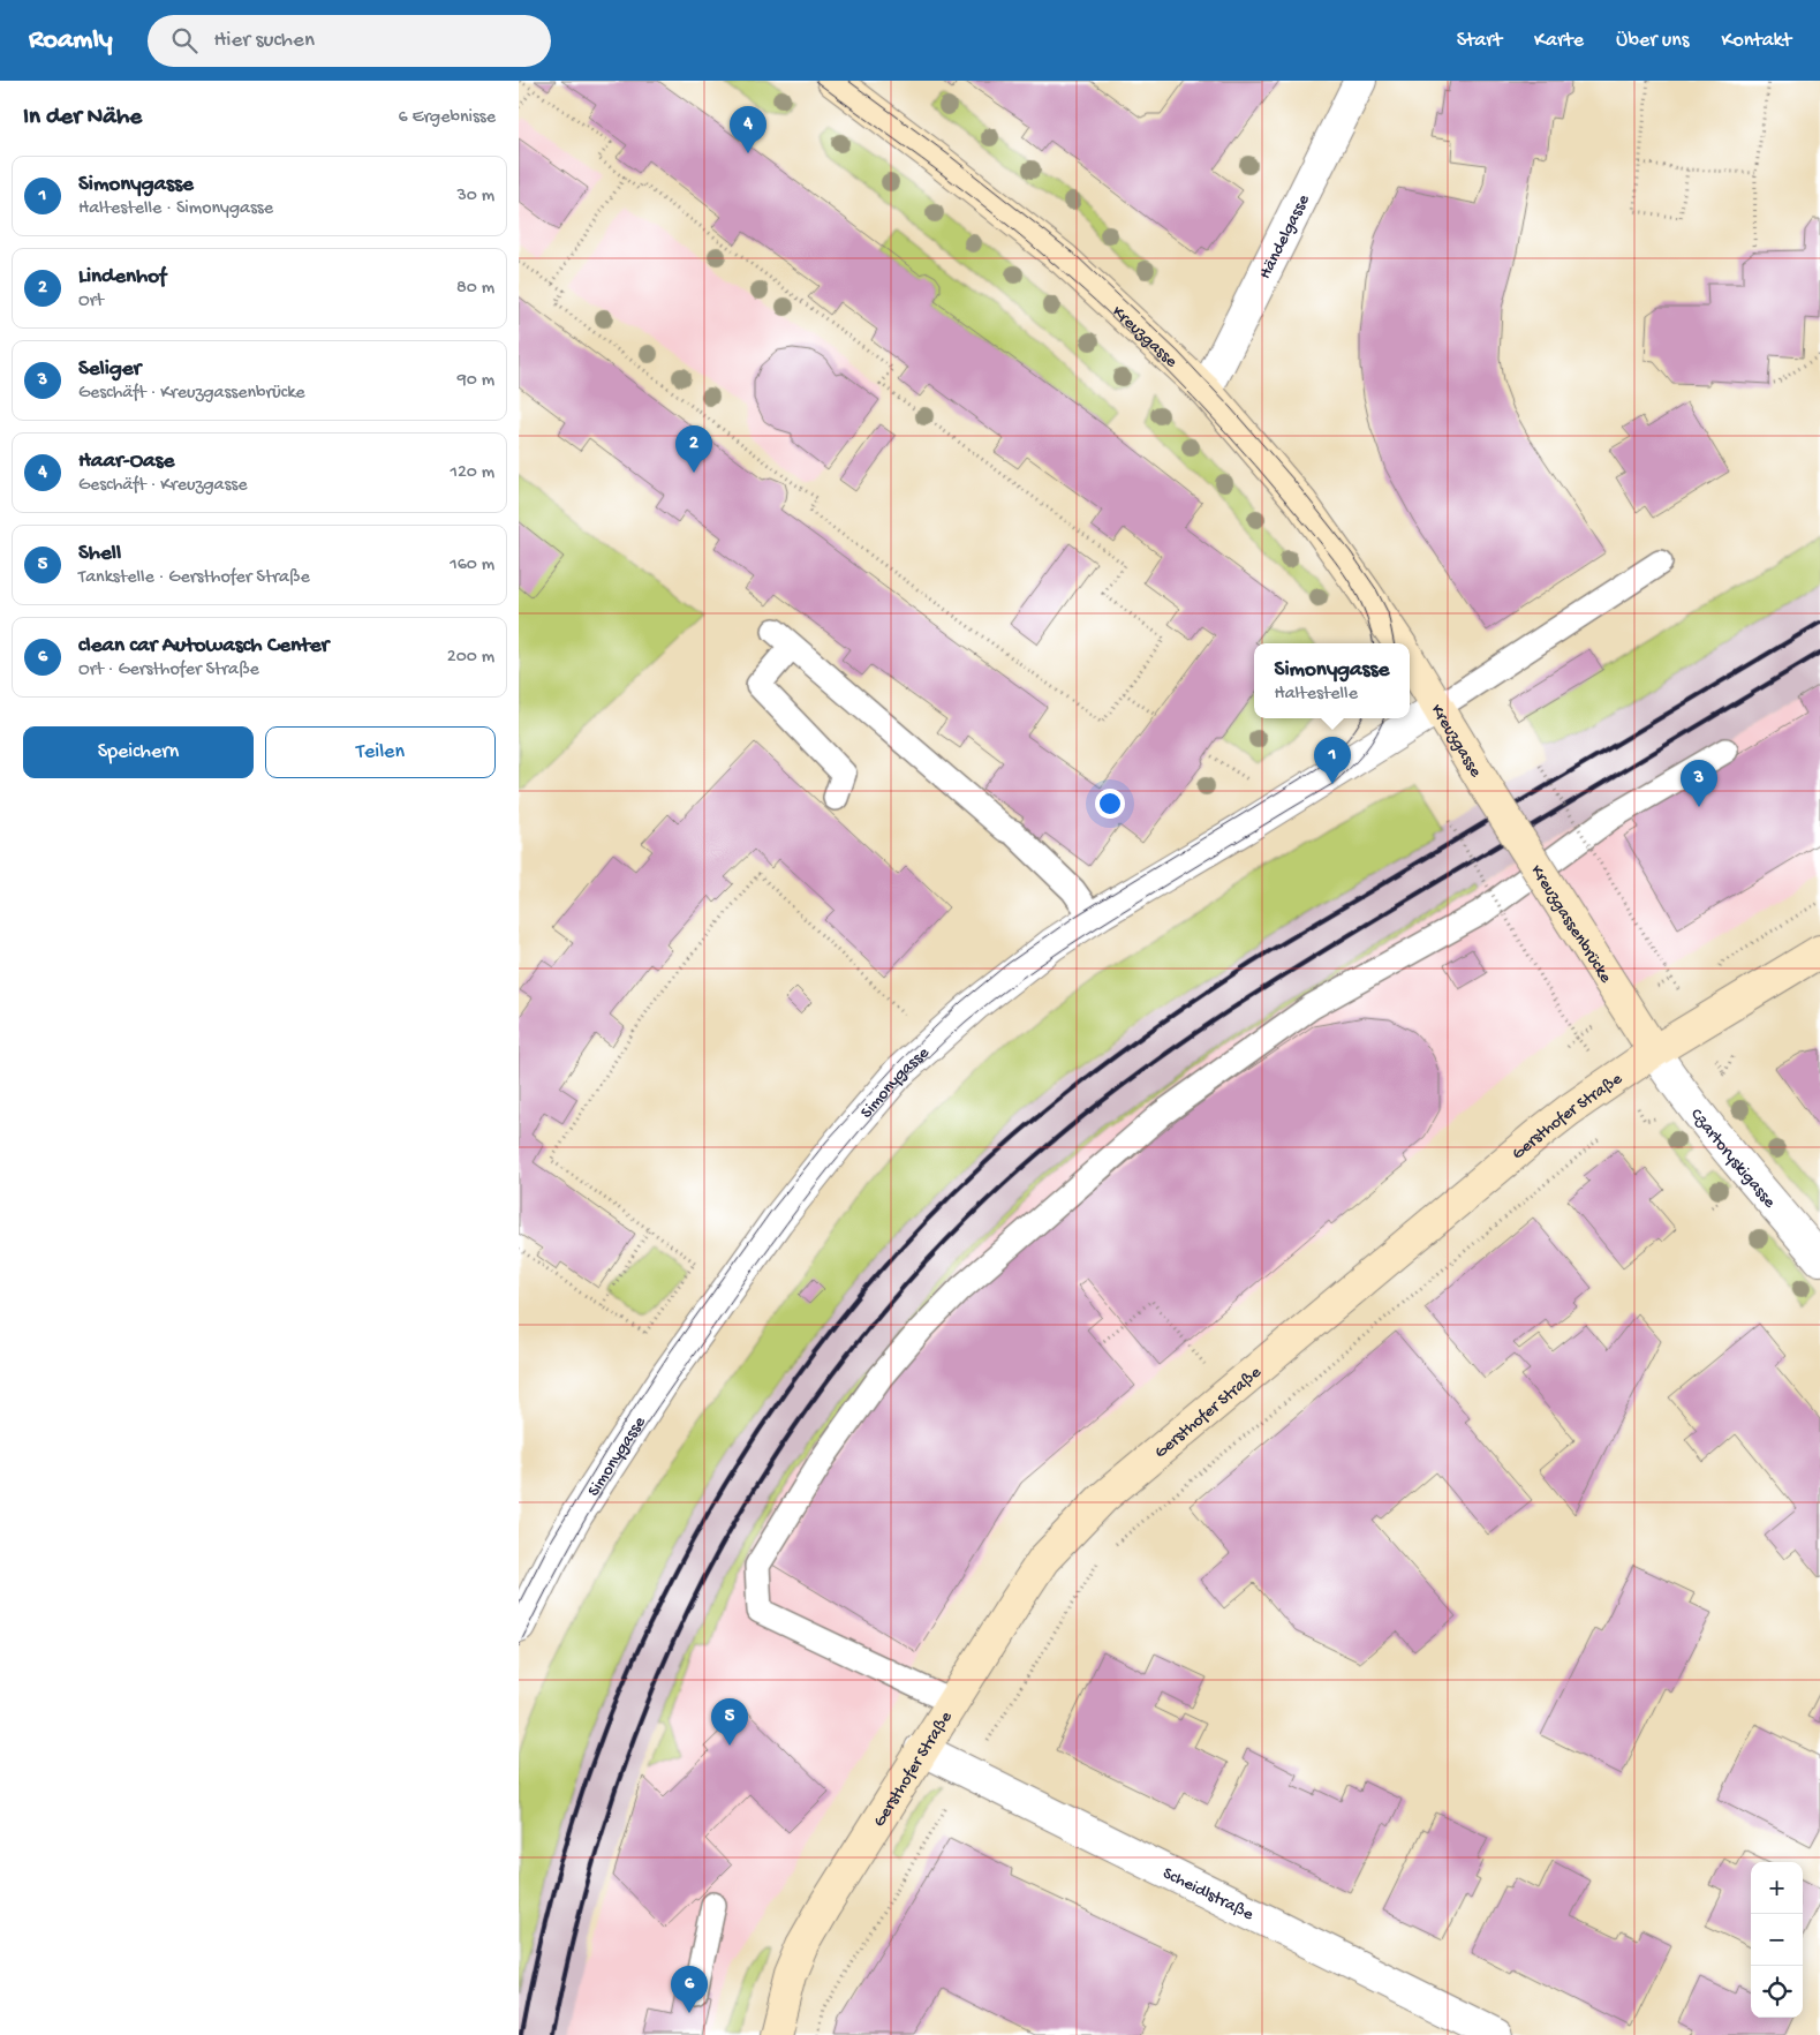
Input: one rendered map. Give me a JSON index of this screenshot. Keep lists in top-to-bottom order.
{
  "streets": {
    "main road": ["Kreuzgasse", "Kreuzgassenbrücke", "Gersthofer Straße"],
    "street": [
      "Händelgasse",
      "Simonygasse",
      "Czartoryskigasse",
      "Scheidlstraße"
    ]
  },
  "crossings": [
    ["Händelgasse", "Kreuzgasse"],
    ["Kreuzgasse", "Kreuzgassenbrücke"],
    ["Kreuzgasse", "Simonygasse"],
    ["Kreuzgassenbrücke", "Gersthofer Straße"],
    ["Kreuzgassenbrücke", "Czartoryskigasse"],
    ["Gersthofer Straße", "Czartoryskigasse"],
    ["Gersthofer Straße", "Scheidlstraße"]
  ],
  "page": {
    "header": "Roamly",
    "search": "Hier suchen",
    "nav": [
      "Start",
      "Karte",
      "Über uns",
      "Kontakt"
    ],
    "heading": ["In der Nähe", "6 Ergebnisse"],
    "pins": [
      "4",
      "2",
      "1",
      "3",
      "5",
      "6"
    ],
    "list": [
      {
        "mark": "1",
        "name": "Simonygasse",
        "note": "Haltestelle · Simonygasse",
        "value": "30 m"
      },
      {
        "mark": "2",
        "name": "Lindenhof",
        "note": "Ort",
        "value": "80 m"
      },
      {
        "mark": "3",
        "name": "Seliger",
        "note": "Geschäft · Kreuzgassenbrücke",
        "value": "90 m"
      },
      {
        "mark": "4",
        "name": "Haar-Oase",
        "note": "Geschäft · Kreuzgasse",
        "value": "120 m"
      },
      {
        "mark": "5",
        "name": "Shell",
        "note": "Tankstelle · Gersthofer Straße",
        "value": "160 m"
      },
      {
        "mark": "6",
        "name": "clean car Autowasch Center",
        "note": "Ort · Gersthofer Straße",
        "value": "200 m"
      }
    ],
    "popup": ["Simonygasse", "Haltestelle"],
    "buttons": ["Speichern", "Teilen"],
    "map_buttons": ["+", "−"]
  }
}
